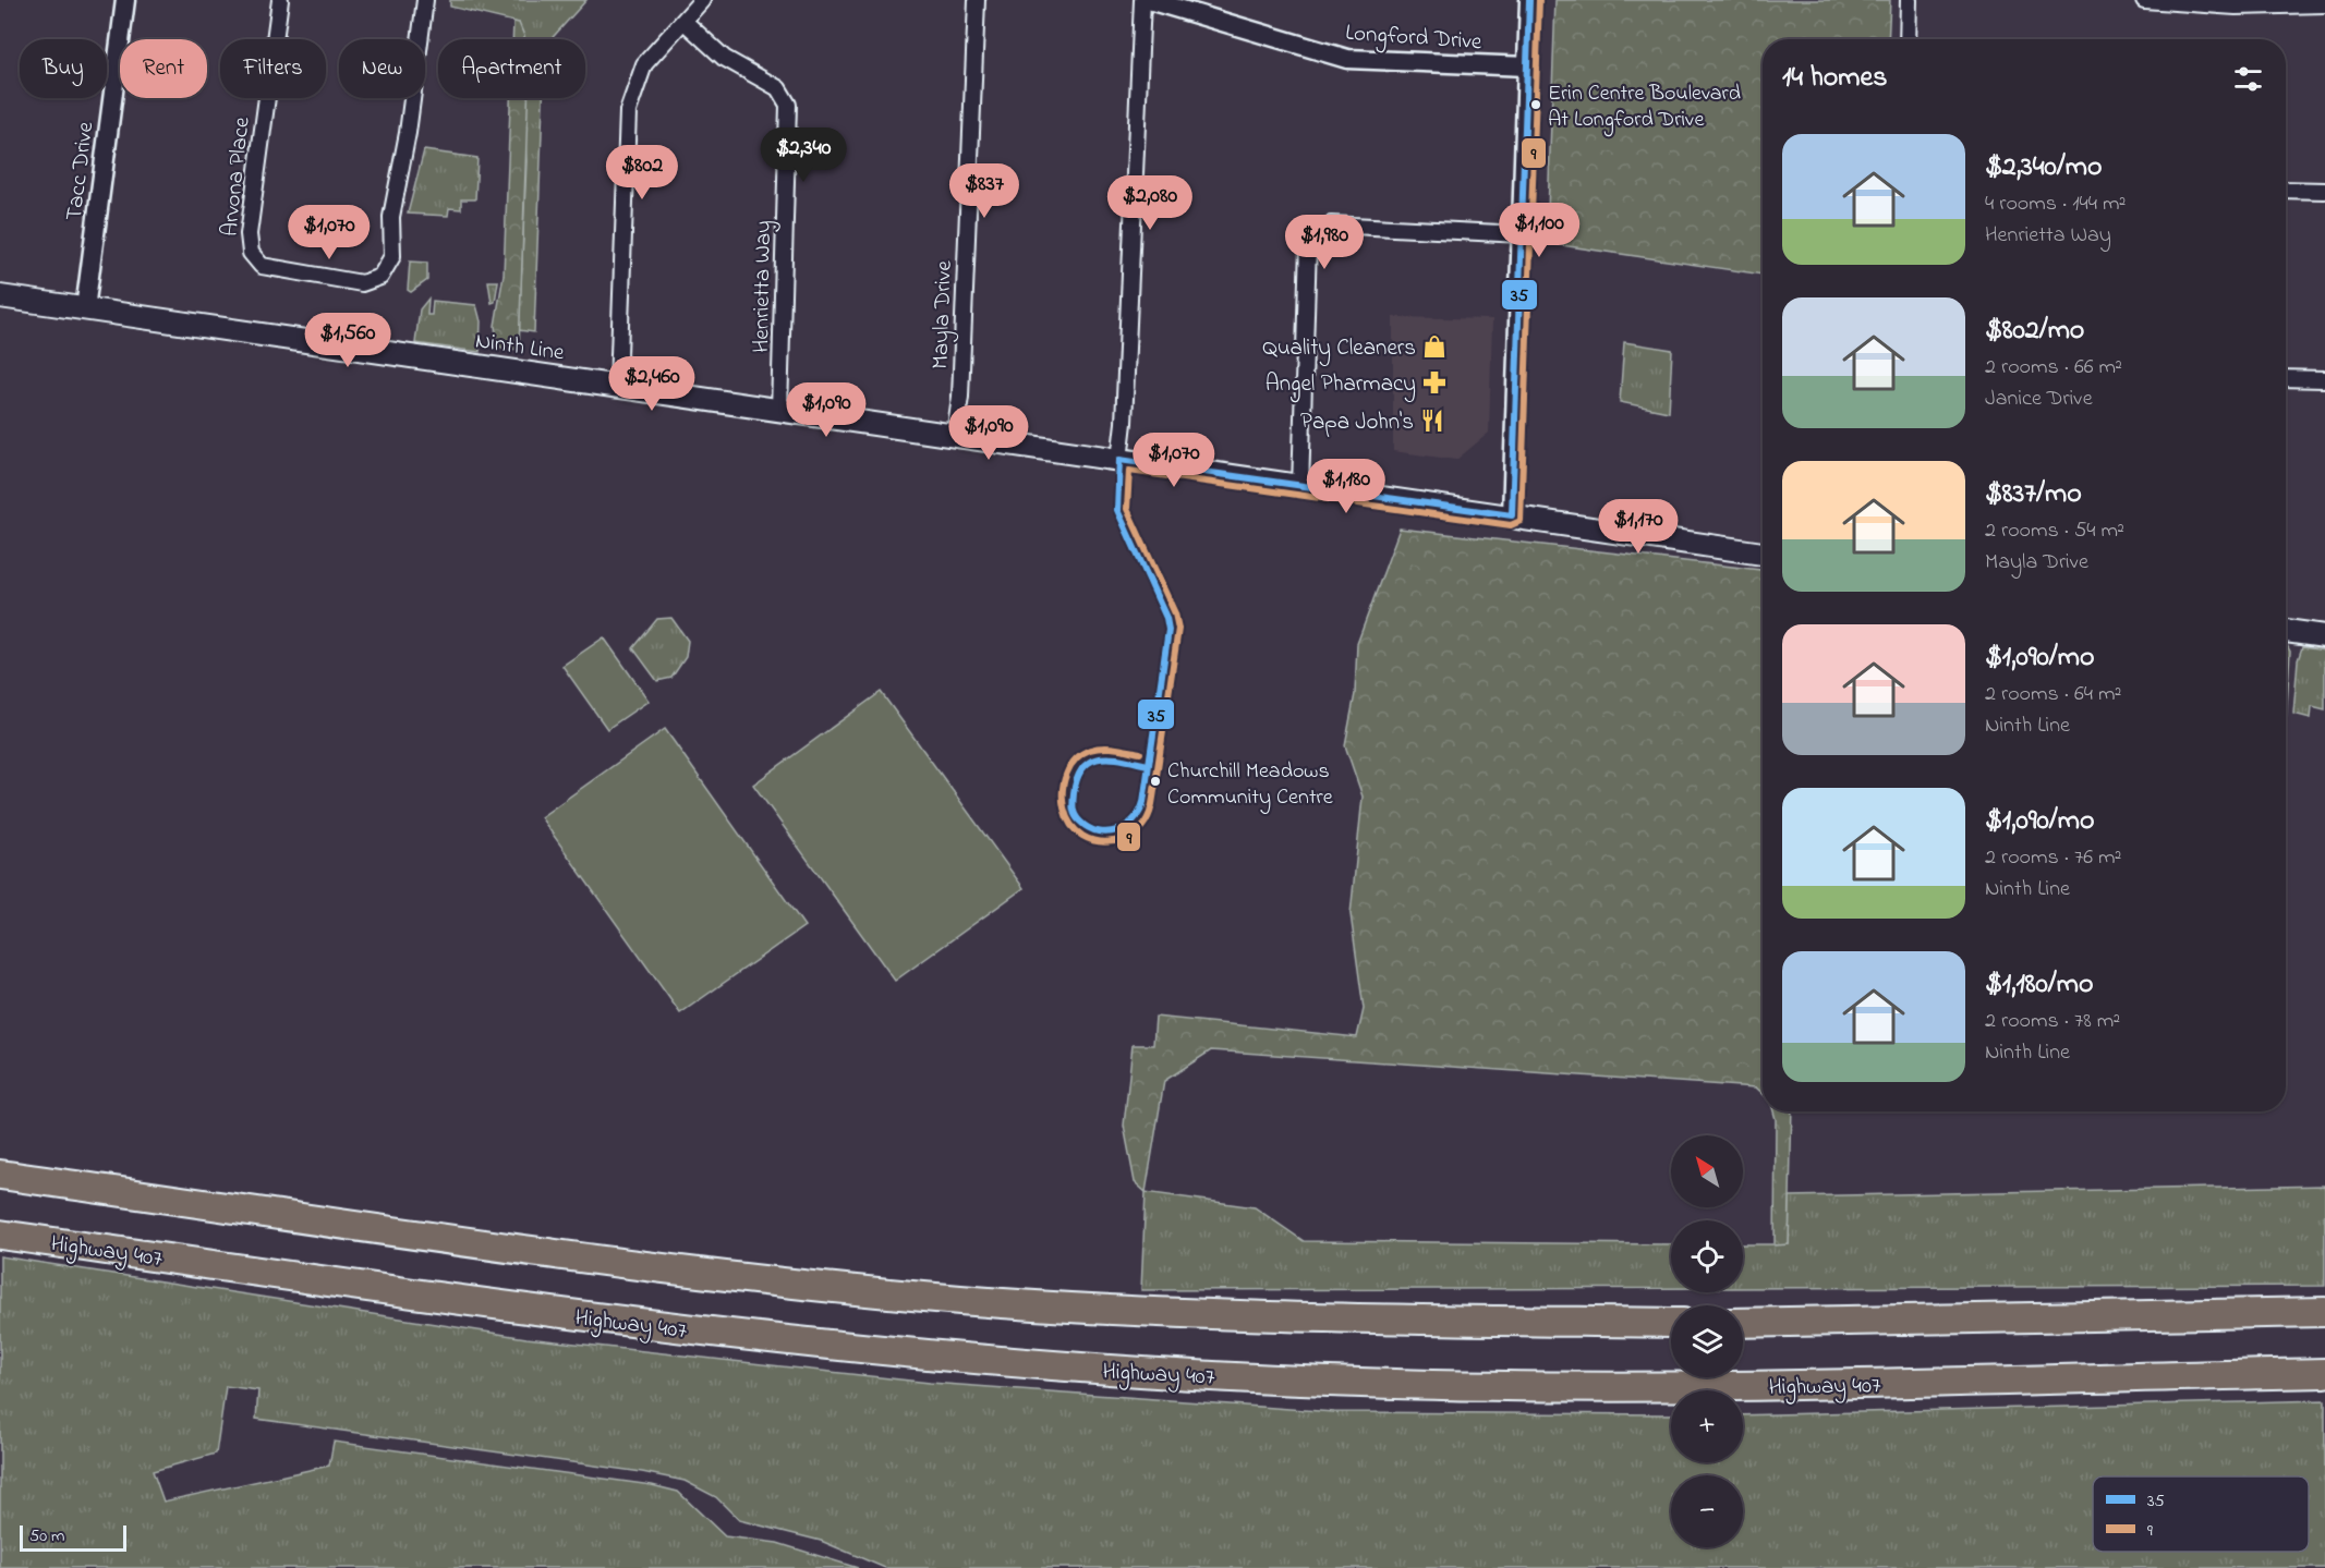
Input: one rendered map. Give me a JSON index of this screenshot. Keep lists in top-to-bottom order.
{
  "streets": {
    "highway": ["Highway 407"],
    "main road": ["Ninth Line"],
    "street": [
      "Longford Drive",
      "Tacc Drive",
      "Arvona Place",
      "Henrietta Way",
      "Mayla Drive"
    ]
  },
  "crossings": [
    ["Tacc Drive", "Ninth Line"],
    ["Henrietta Way", "Ninth Line"],
    ["Mayla Drive", "Ninth Line"]
  ],
  "places": {
    "other": ["Erin Centre Boulevard At Longford Drive", "Churchill Meadows Community Centre"],
    "shop": ["Quality Cleaners"],
    "pharmacy": ["Angel Pharmacy"],
    "restaurant": ["Papa John's"]
  },
  "lines": ["transit line 35", "transit line 9"],
  "legend": ["35", "9"],
  "scale_bar": "50 m",
  "north": "top left",
  "page": {
    "chip": [
      "Buy",
      "Rent",
      "Filters",
      "New",
      "Apartment"
    ],
    "heading": "14 homes",
    "list": [
      {
        "name": "$2,340/mo",
        "note": "4 rooms · 144 m² · Henrietta Way"
      },
      {
        "name": "$802/mo",
        "note": "2 rooms · 66 m² · Janice Drive"
      },
      {
        "name": "$837/mo",
        "note": "2 rooms · 54 m² · Mayla Drive"
      },
      {
        "name": "$1,090/mo",
        "note": "2 rooms · 64 m² · Ninth Line"
      },
      {
        "name": "$1,090/mo",
        "note": "2 rooms · 76 m² · Ninth Line"
      },
      {
        "name": "$1,180/mo",
        "note": "2 rooms · 78 m² · Ninth Line"
      }
    ],
    "price": [
      "$2,340",
      "$802",
      "$837",
      "$2,080",
      "$1,100",
      "$1,070",
      "$1,980",
      "$1,560",
      "$2,460",
      "$1,090",
      "$1,090",
      "$1,070",
      "$1,180",
      "$1,170"
    ],
    "map_buttons": ["+", "−"],
    "scale": "50 m"
  }
}
